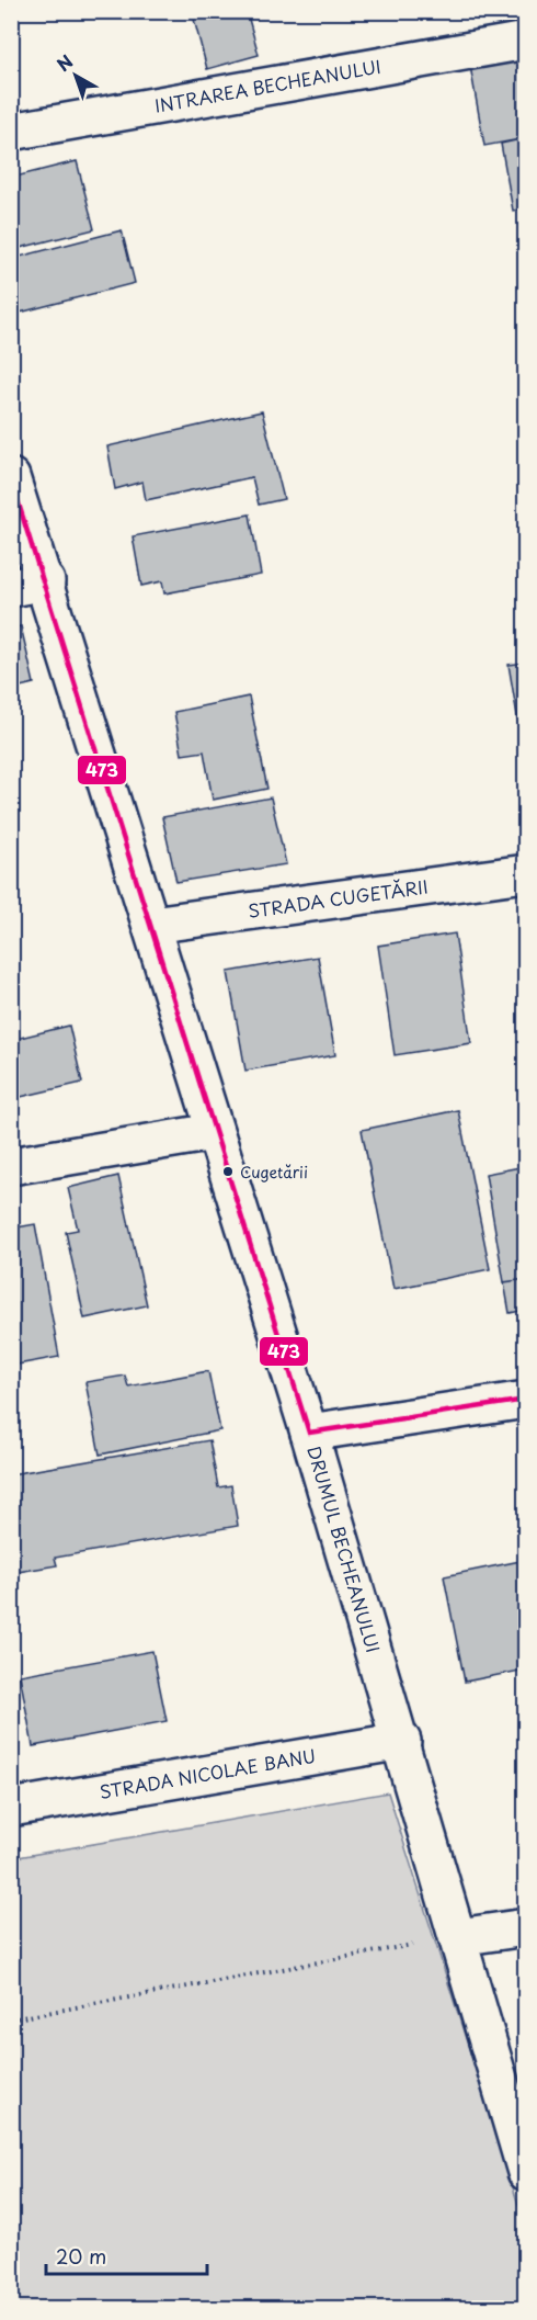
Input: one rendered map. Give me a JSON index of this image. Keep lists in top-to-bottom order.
{
  "streets": {
    "street": [
      "INTRAREA BECHEANULUI",
      "STRADA CUGETĂRII",
      "DRUMUL BECHEANULUI",
      "STRADA NICOLAE BANU"
    ]
  },
  "crossings": [
    ["STRADA CUGETĂRII", "DRUMUL BECHEANULUI"],
    ["DRUMUL BECHEANULUI", "STRADA NICOLAE BANU"]
  ],
  "places": ["Cugetării"],
  "lines": ["transit line 473"],
  "scale_bar": "20 m",
  "north": "top left"
}
